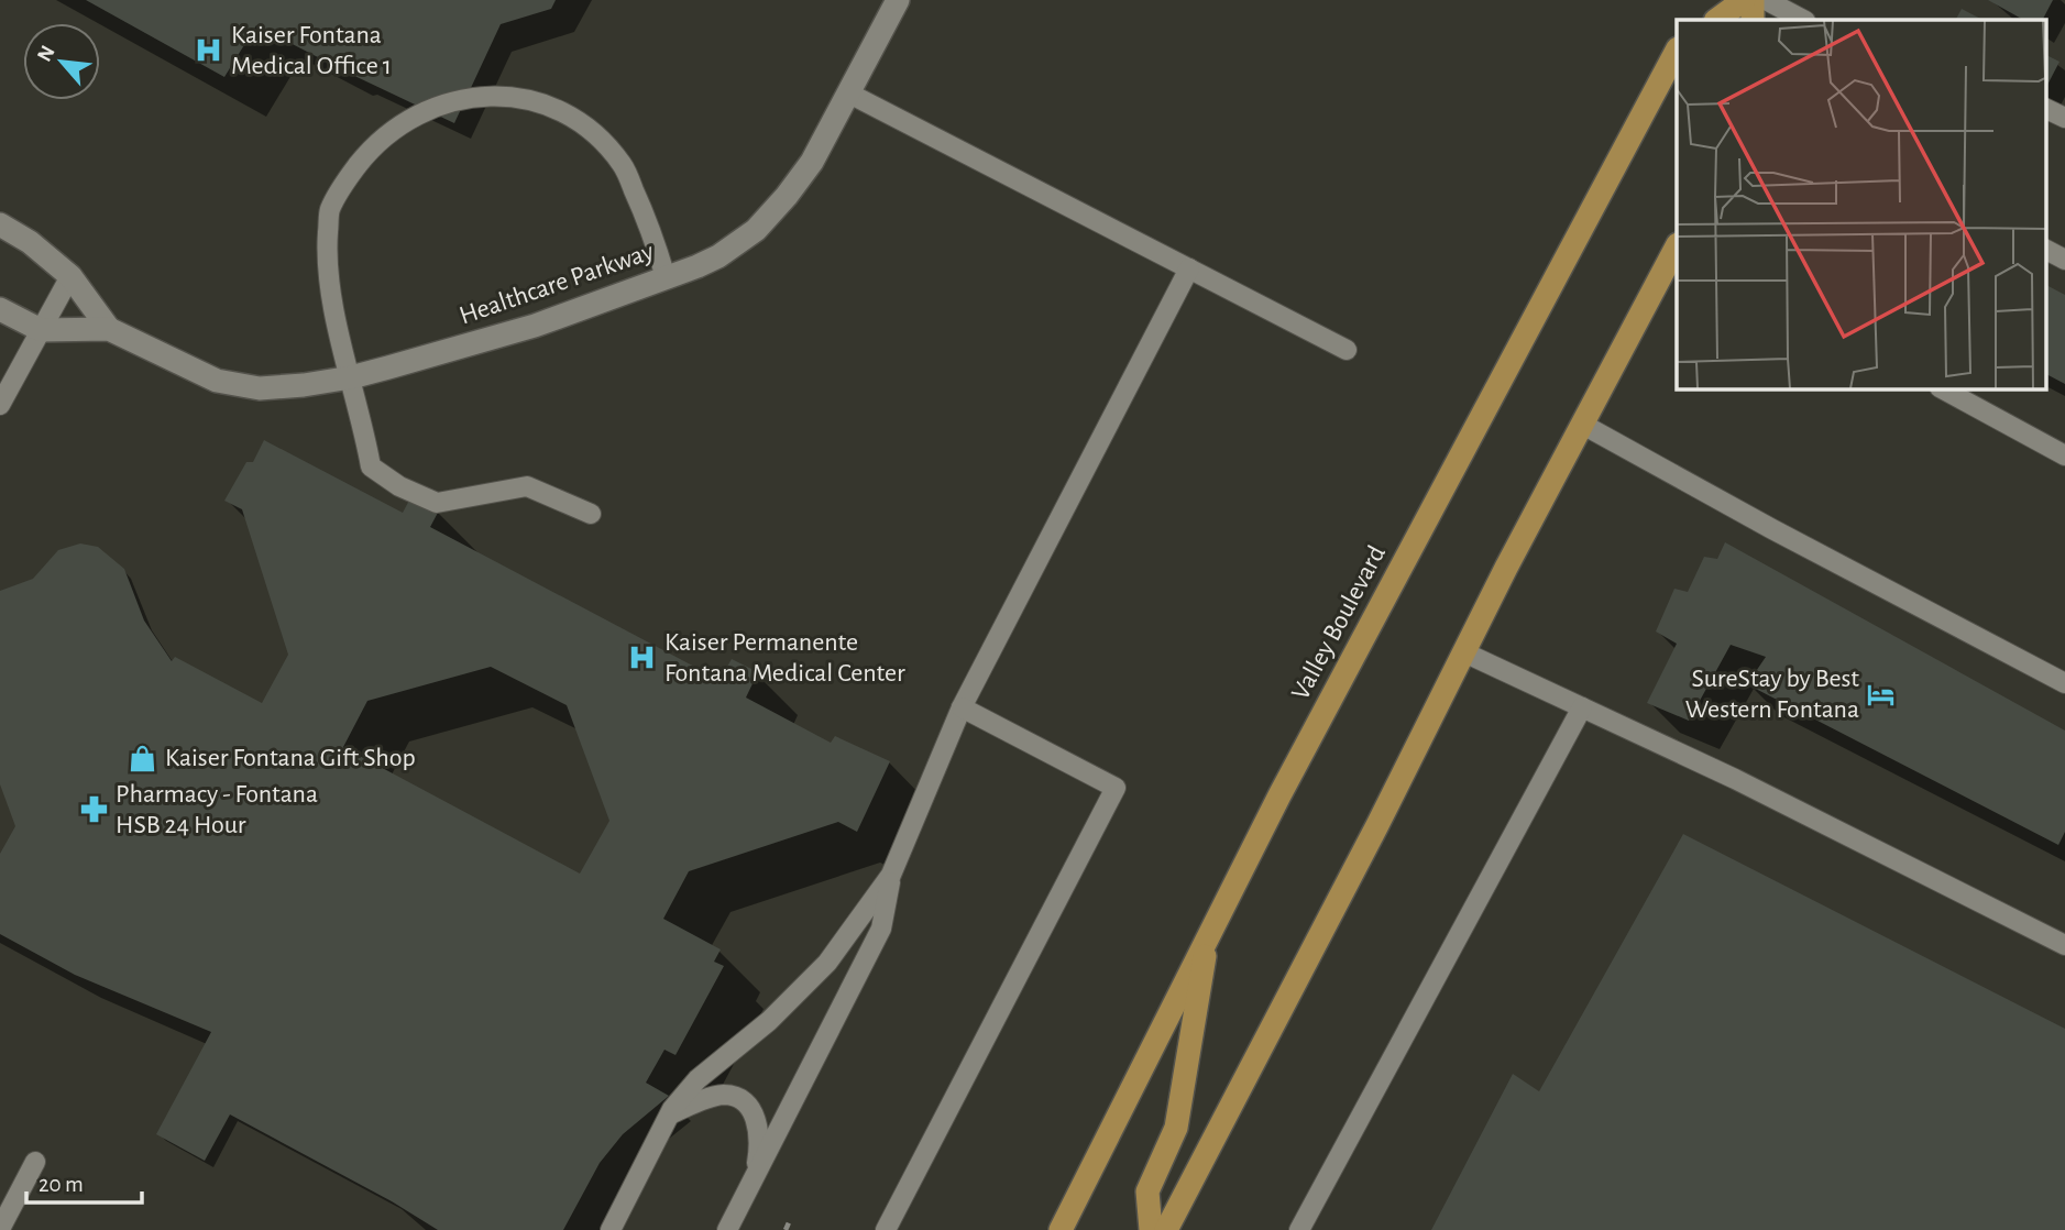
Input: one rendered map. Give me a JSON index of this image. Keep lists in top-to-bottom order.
{
  "streets": {
    "main road": ["Valley Boulevard"],
    "street": ["Healthcare Parkway"]
  },
  "places": {
    "hospital": ["Kaiser Fontana Medical Office 1", "Kaiser Permanente Fontana Medical Center"],
    "hotel": ["SureStay by Best Western Fontana"],
    "shop": ["Kaiser Fontana Gift Shop"],
    "pharmacy": ["Pharmacy - Fontana HSB 24 Hour"]
  },
  "scale_bar": "20 m",
  "north": "top left"
}
